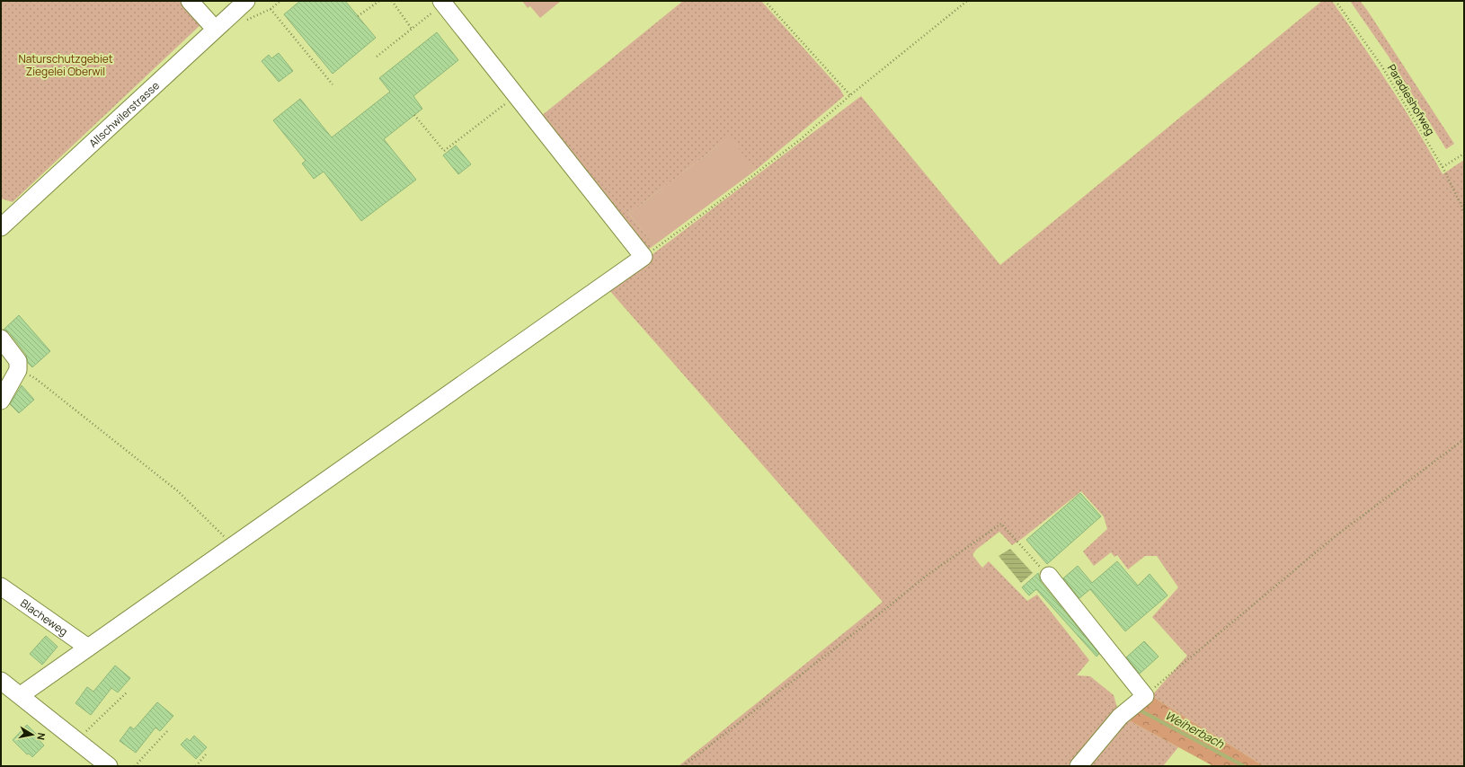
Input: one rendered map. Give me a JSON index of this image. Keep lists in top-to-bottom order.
{
  "streets": {
    "street": ["Allschwilerstrasse", "Blacheweg"],
    "path": ["Paradieshofweg"]
  },
  "water": ["Weiherbach"],
  "parks": ["Naturschutzgebiet Ziegelei Oberwil"],
  "north": "right"
}
